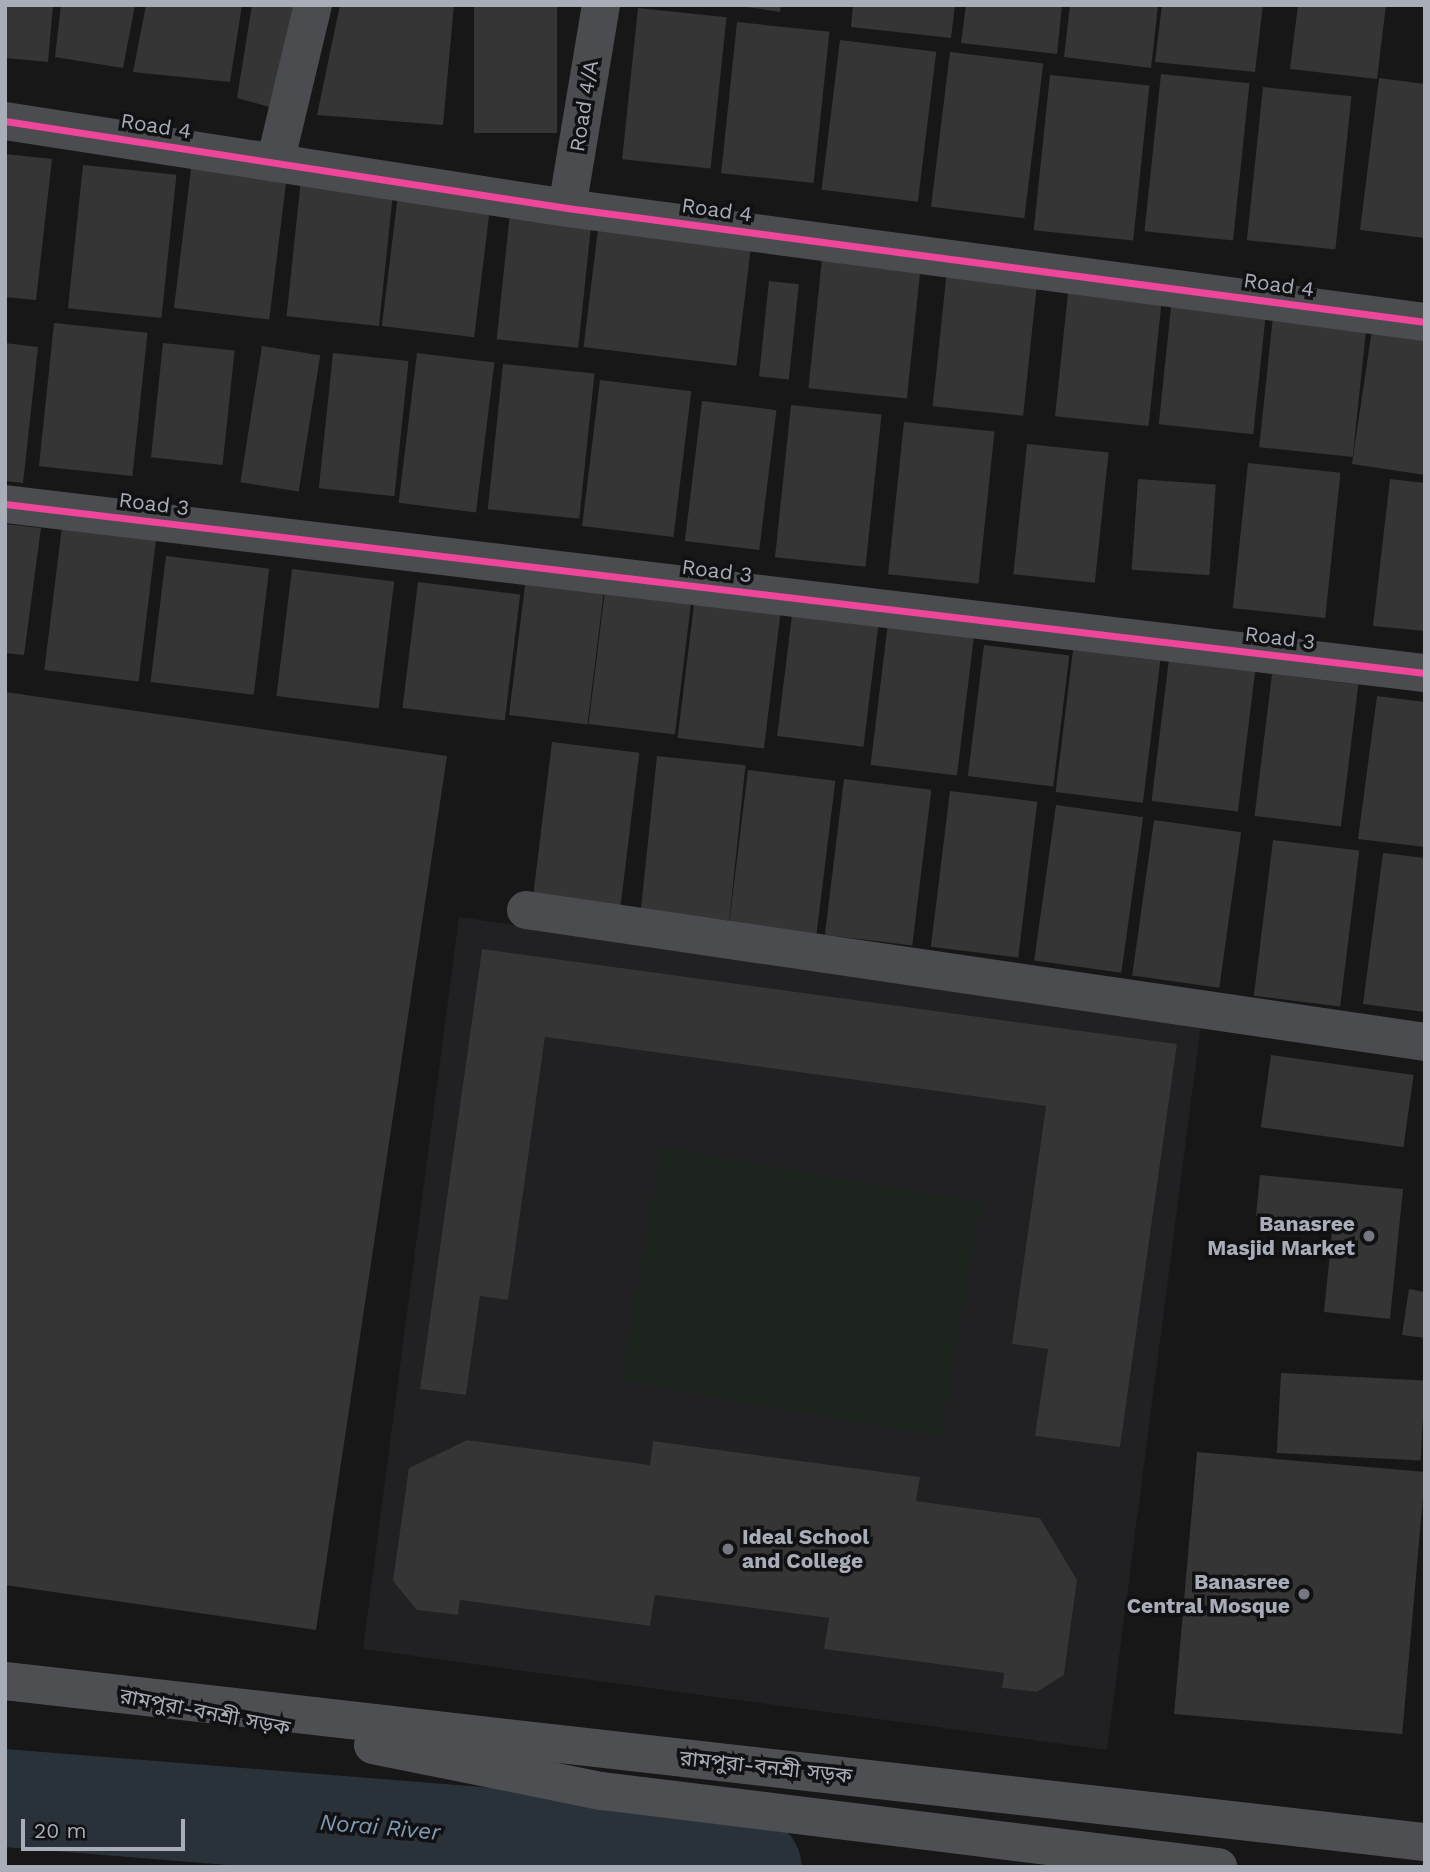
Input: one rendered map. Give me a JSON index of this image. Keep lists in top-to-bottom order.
{
  "streets": {
    "main road": ["রামপুরা-বনশ্রী সড়ক"],
    "street": ["Road 4/A", "Road 4", "Road 3"]
  },
  "crossings": [
    ["Road 4/A", "Road 4"]
  ],
  "water": ["Norai River"],
  "places": ["Banasree Masjid Market", "Ideal School and College", "Banasree Central Mosque"],
  "scale_bar": "20 m"
}
